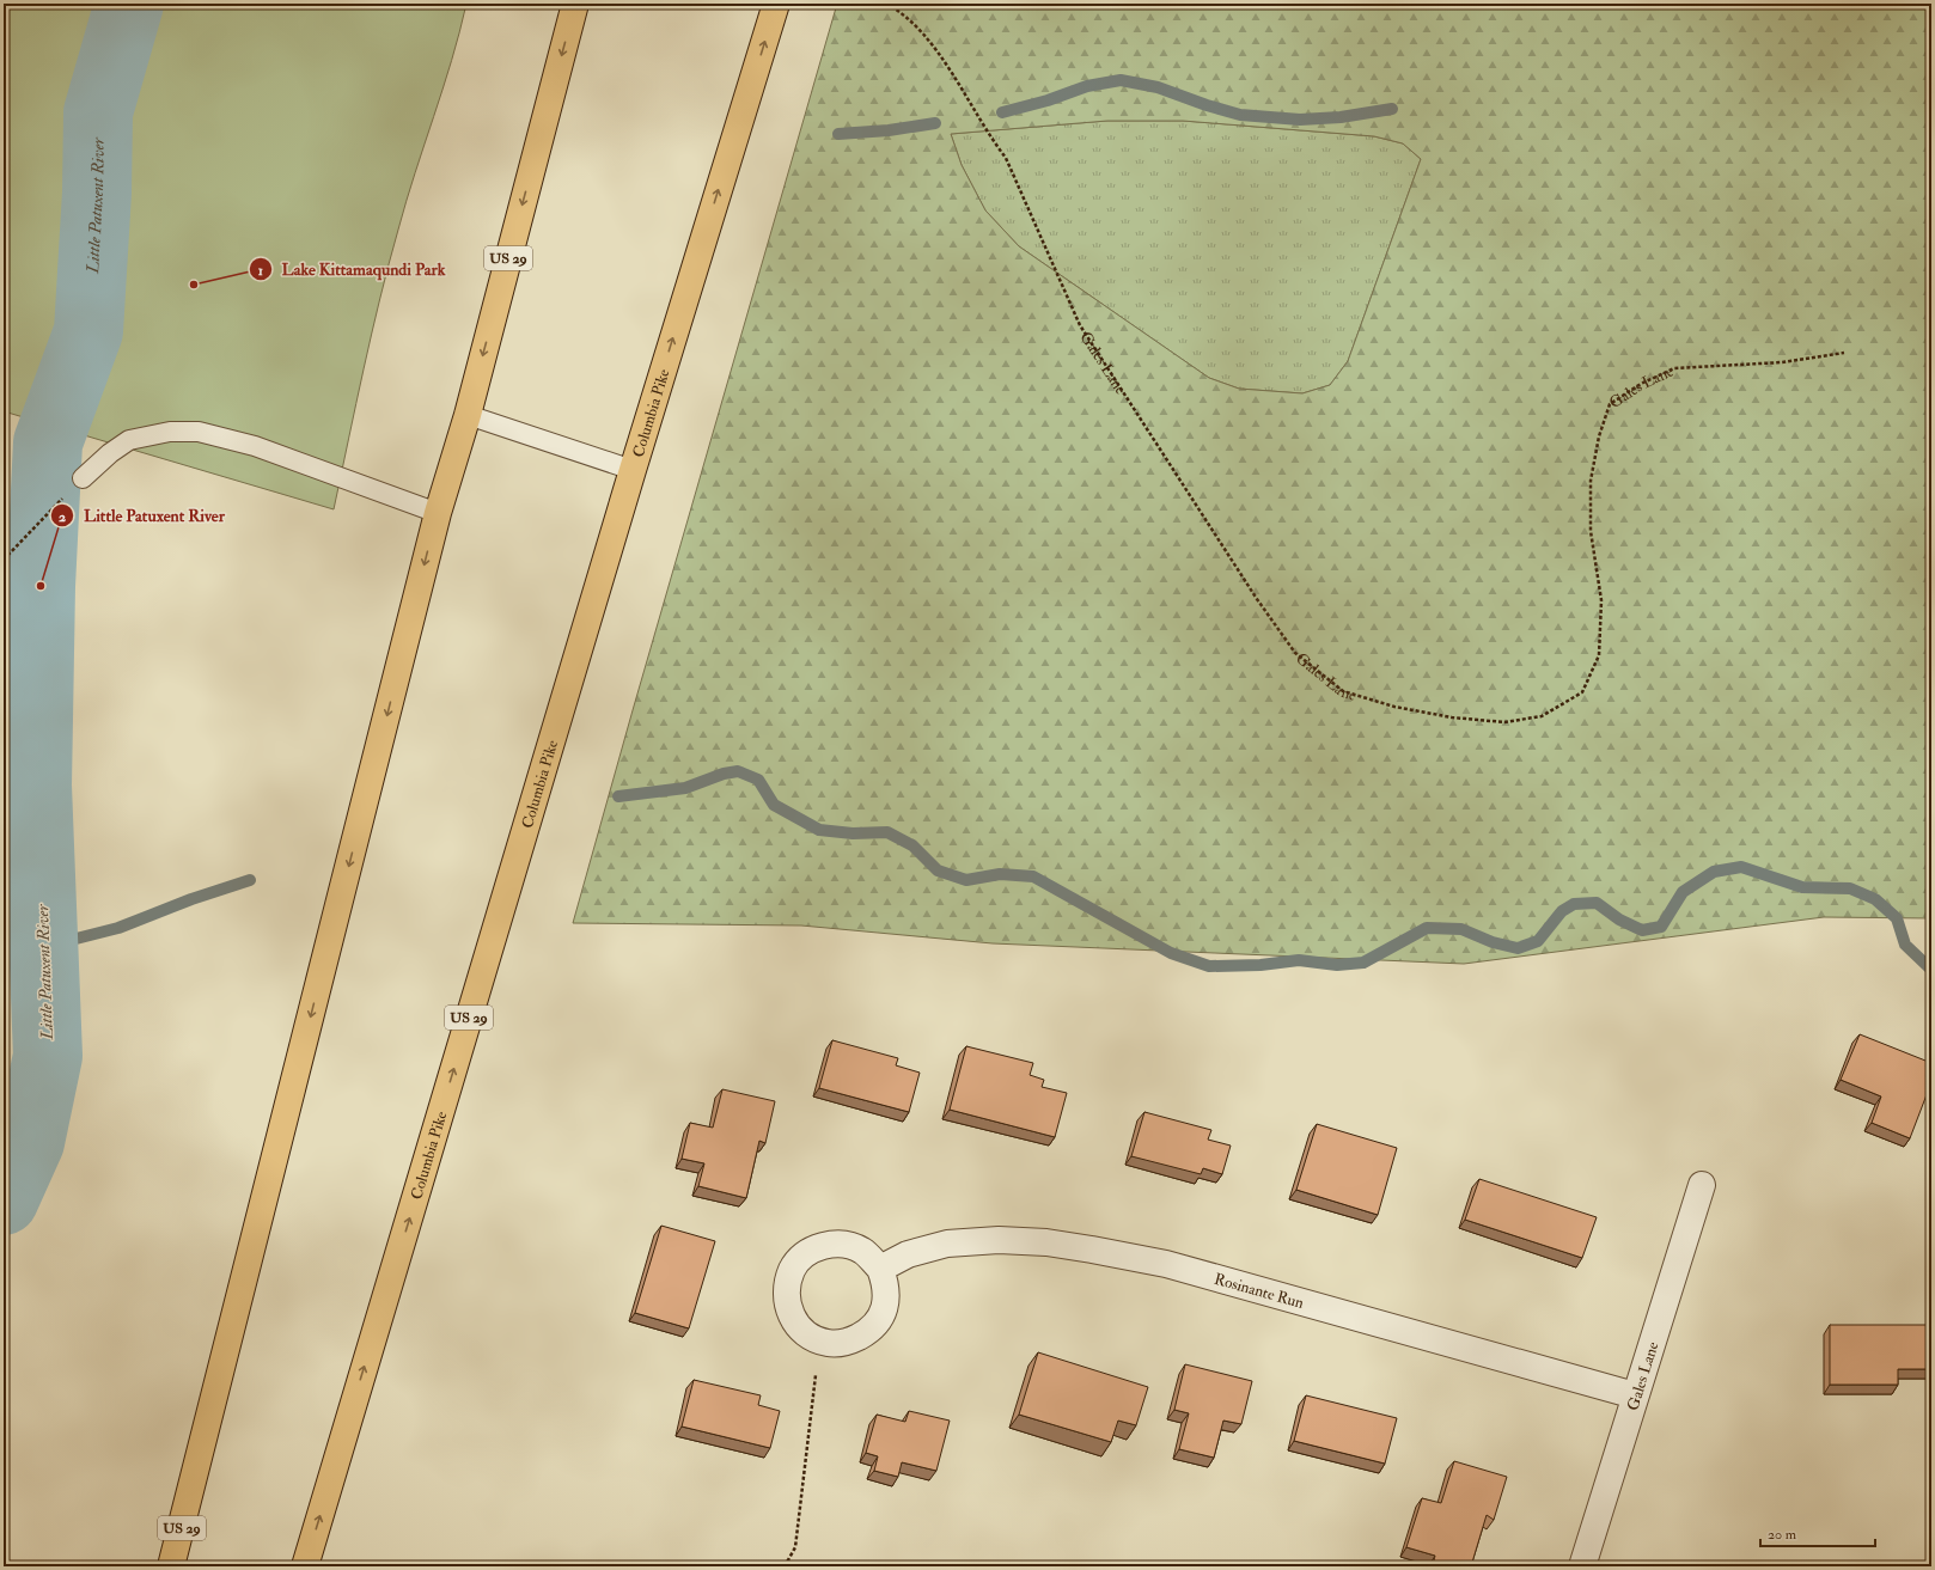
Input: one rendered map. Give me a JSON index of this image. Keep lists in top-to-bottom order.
{
  "streets": {
    "highway": ["US 29", "Columbia Pike"],
    "street": ["Gales Lane", "Rosinante Run"]
  },
  "crossings": [
    ["Gales Lane", "Rosinante Run"]
  ],
  "water": ["Little Patuxent River"],
  "places": ["Lake Kittamaqundi Park", "Little Patuxent River"],
  "scale_bar": "20 m"
}
